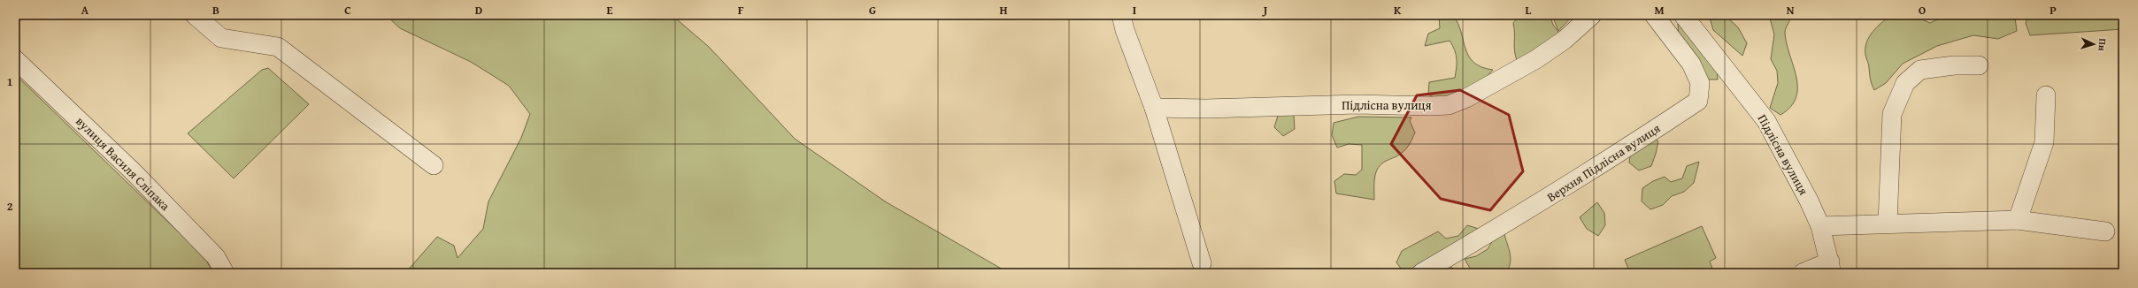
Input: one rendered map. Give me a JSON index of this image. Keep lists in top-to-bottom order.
{
  "streets": {
    "street": ["Підлісна вулиця", "Верхня Підлісна вулиця", "вулиця Василя Сліпака"]
  },
  "north": "right",
  "grid": {
    "columns": [
      "A",
      "B",
      "C",
      "D",
      "E",
      "F",
      "G",
      "H",
      "I",
      "J",
      "K",
      "L",
      "M",
      "N",
      "O",
      "P"
    ],
    "rows": ["1", "2"]
  }
}
